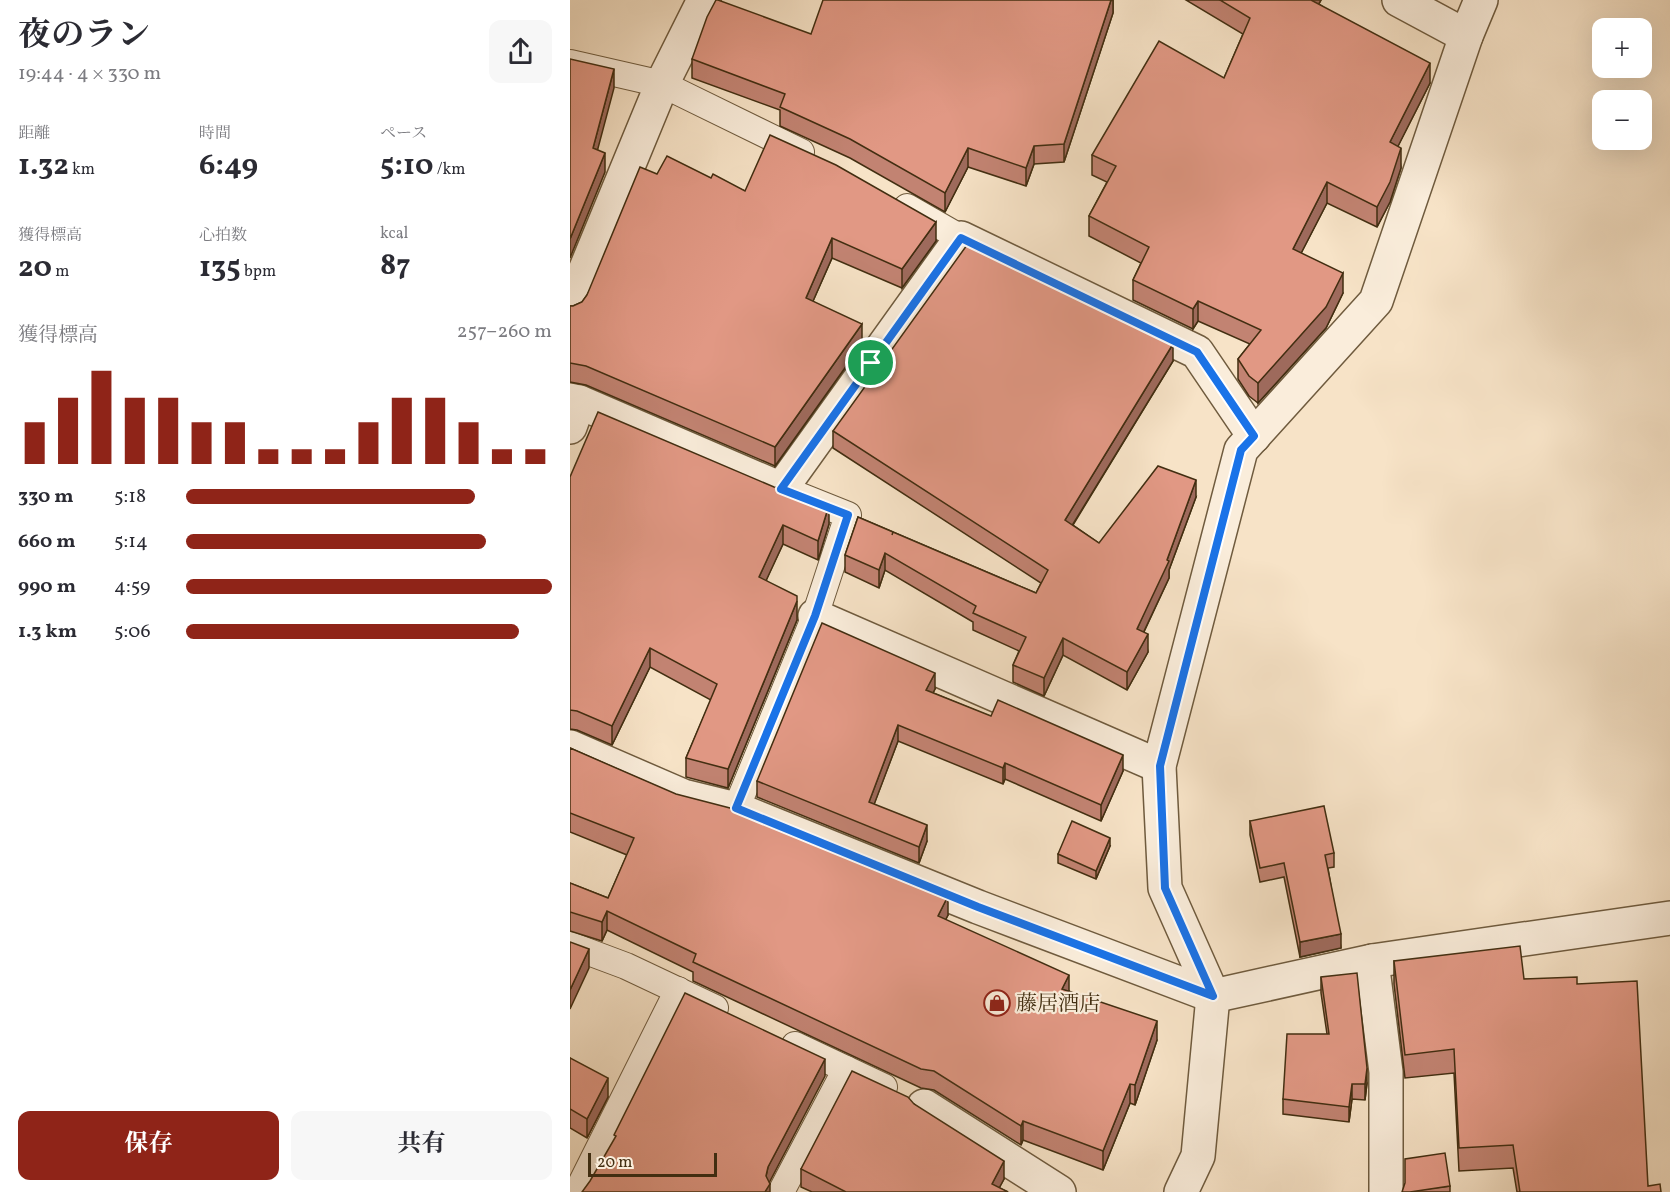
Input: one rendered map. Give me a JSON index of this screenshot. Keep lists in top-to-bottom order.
{
  "places": {
    "shop": ["藤居酒店"]
  },
  "scale_bar": "20 m",
  "page": {
    "heading": ["夜のラン", "19:44 · 4 × 330 m"],
    "map_buttons": ["+", "−"],
    "stats": [
      ["距離", "1.32 km"],
      ["時間", "6:49"],
      ["ペース", "5:10 /km"],
      ["獲得標高", "20 m"],
      ["心拍数", "135 bpm"],
      ["kcal", "87"]
    ],
    "chart": ["獲得標高", "257–260 m"],
    "list": [
      {
        "name": "330 m",
        "note": "5:18"
      },
      {
        "name": "660 m",
        "note": "5:14"
      },
      {
        "name": "990 m",
        "note": "4:59"
      },
      {
        "name": "1.3 km",
        "note": "5:06"
      }
    ],
    "buttons": ["保存", "共有"],
    "scale": "20 m"
  }
}
